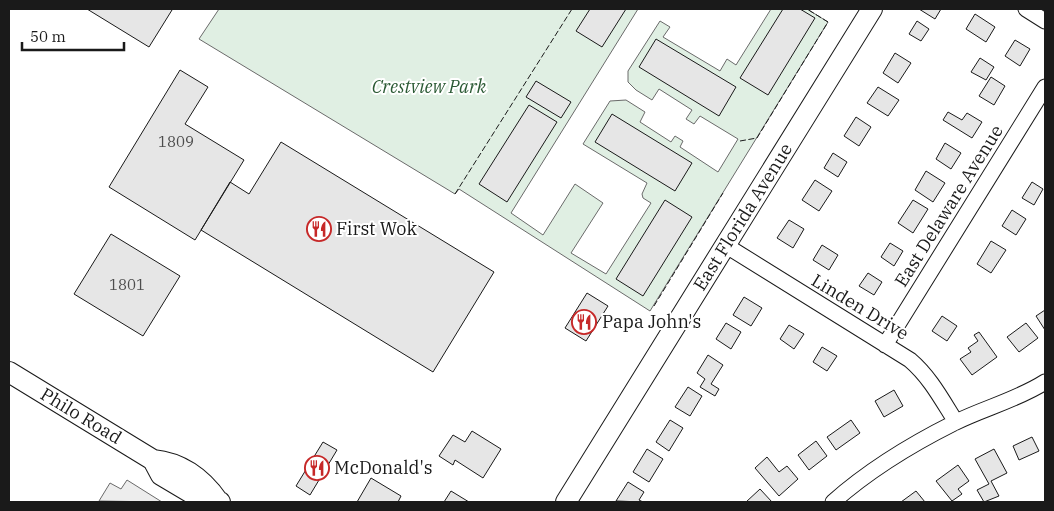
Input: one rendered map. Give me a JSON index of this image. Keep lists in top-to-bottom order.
{
  "streets": {
    "main road": ["East Florida Avenue", "Philo Road"],
    "street": ["East Delaware Avenue", "Linden Drive"]
  },
  "crossings": [
    ["East Delaware Avenue", "Linden Drive"],
    ["East Florida Avenue", "Linden Drive"]
  ],
  "parks": ["Crestview Park"],
  "places": {
    "restaurant": ["First Wok", "Papa John's", "McDonald's"]
  },
  "house_numbers": ["1809", "1801"],
  "scale_bar": "50 m"
}
